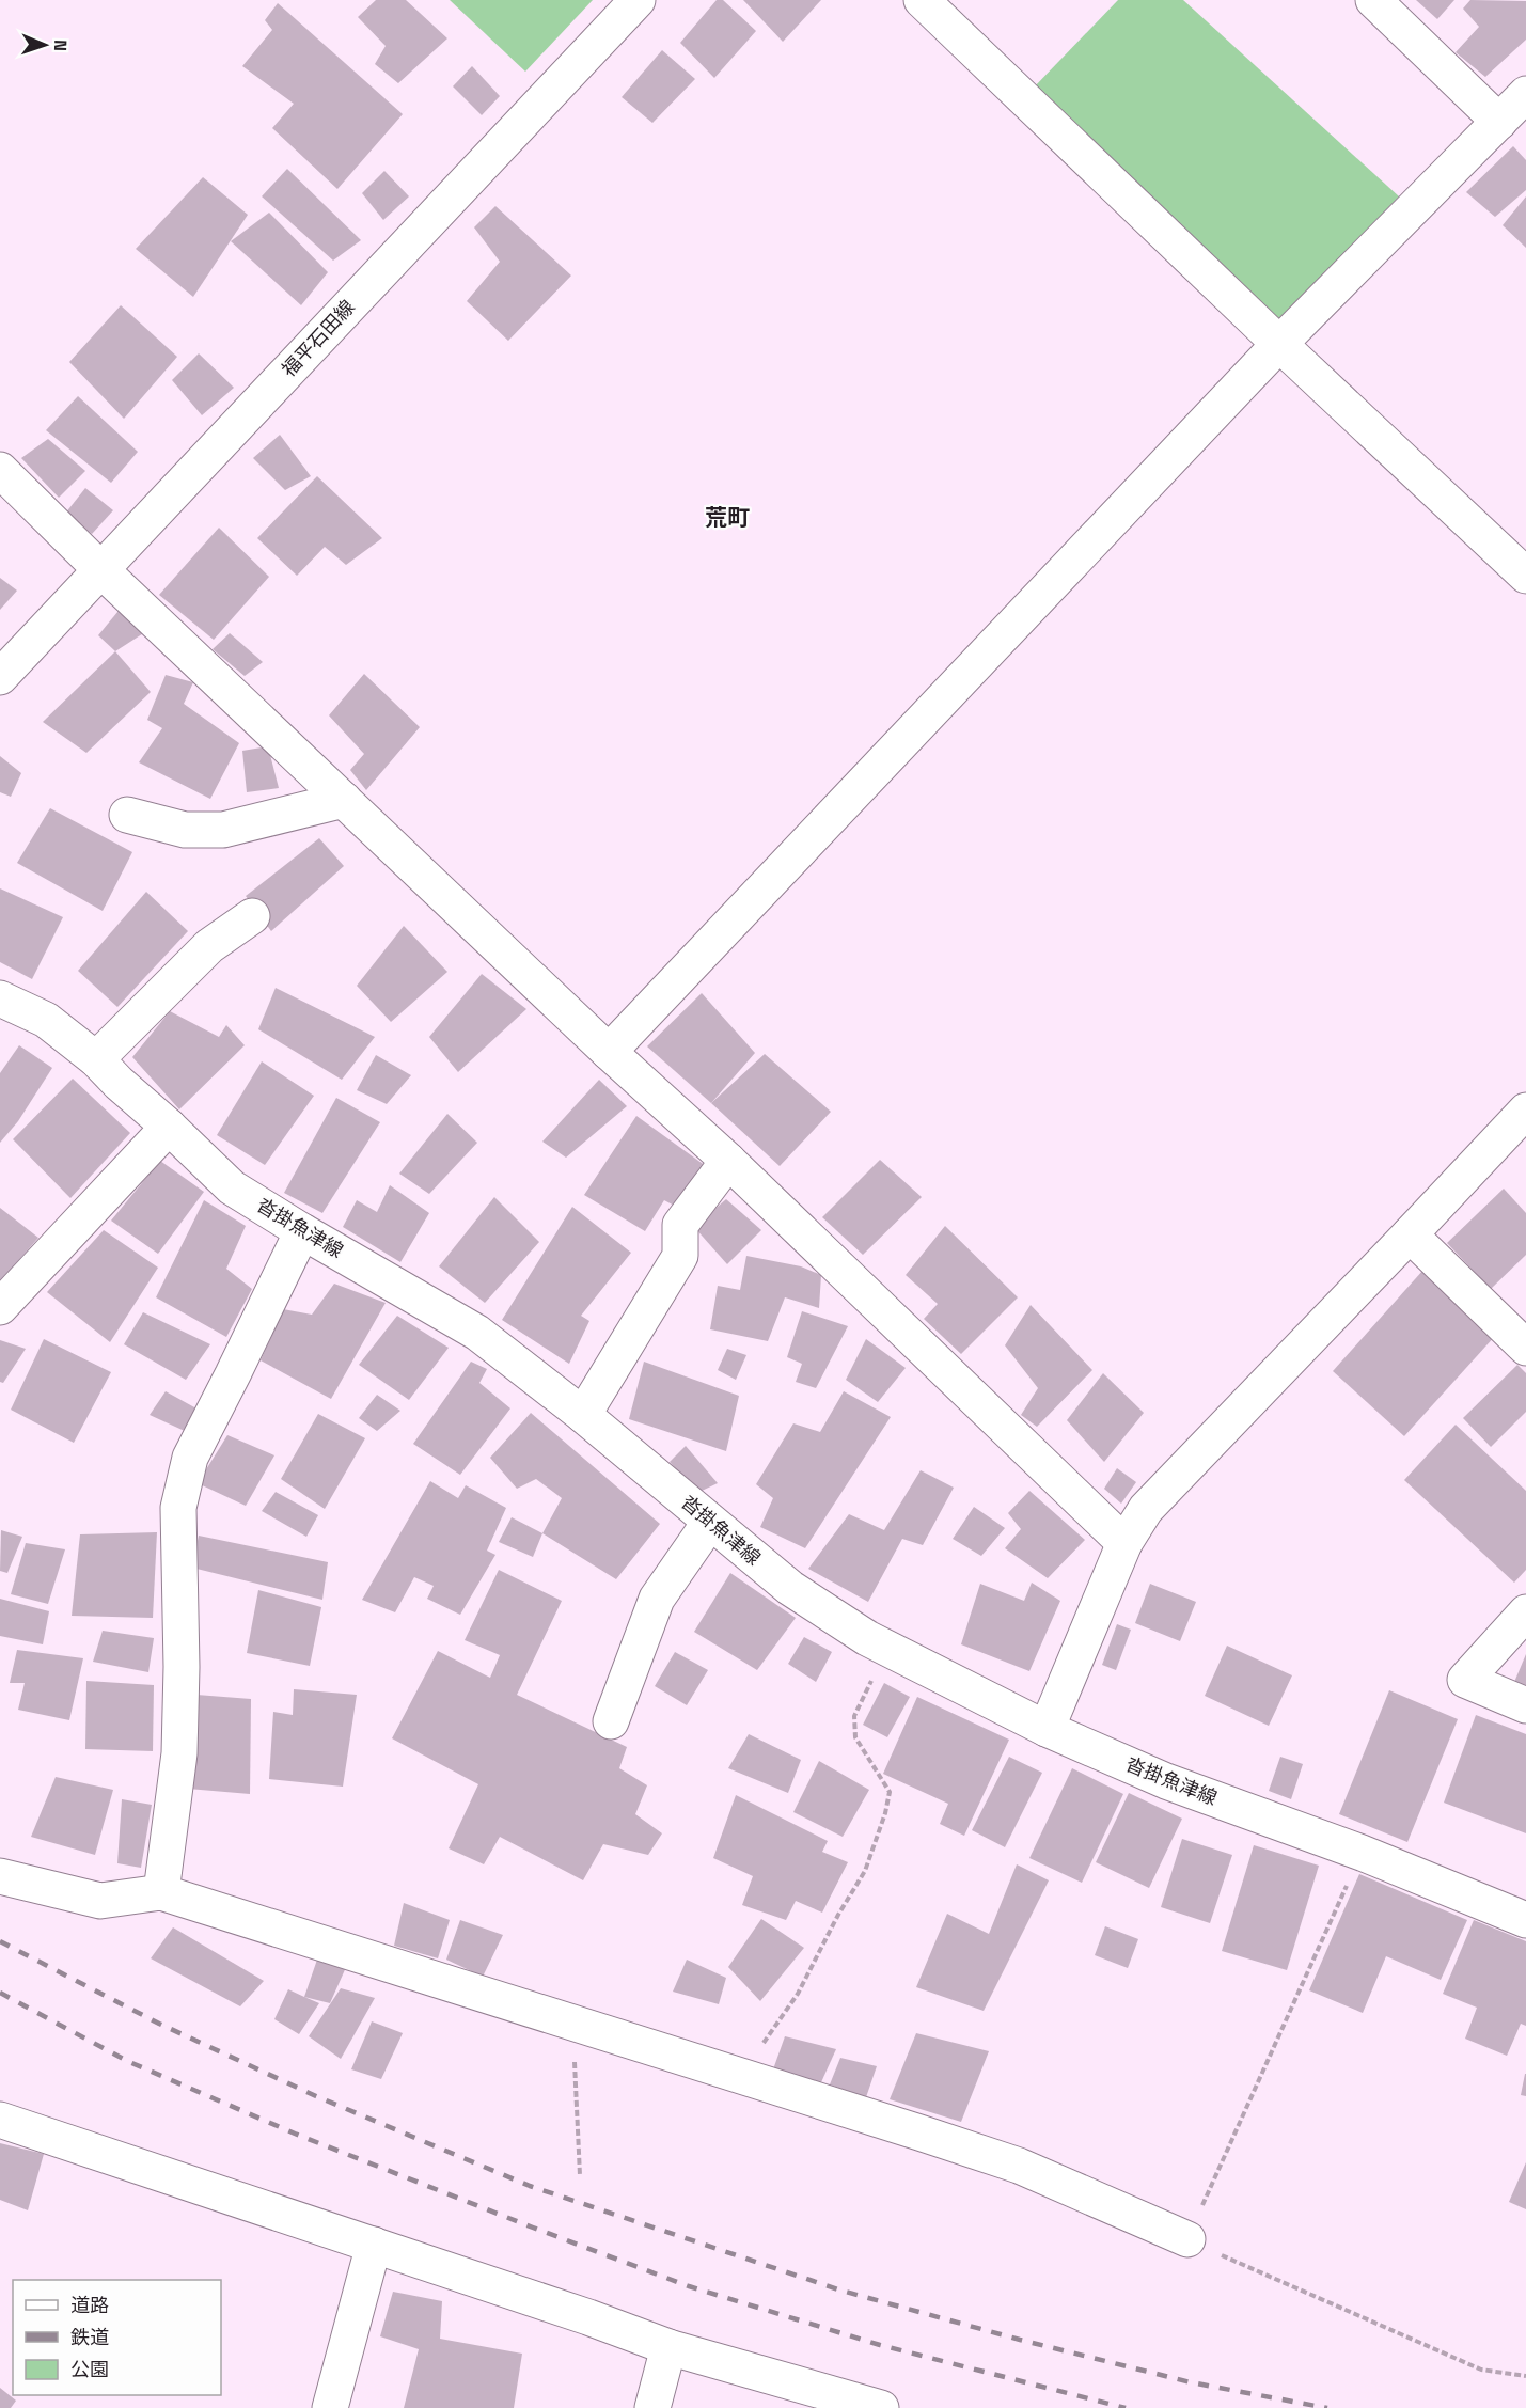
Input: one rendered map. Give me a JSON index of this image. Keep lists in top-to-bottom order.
{
  "streets": {
    "street": ["福平石田線", "沓掛魚津線"]
  },
  "districts": ["荒町"],
  "legend": ["道路", "鉄道", "公園"],
  "north": "right"
}
